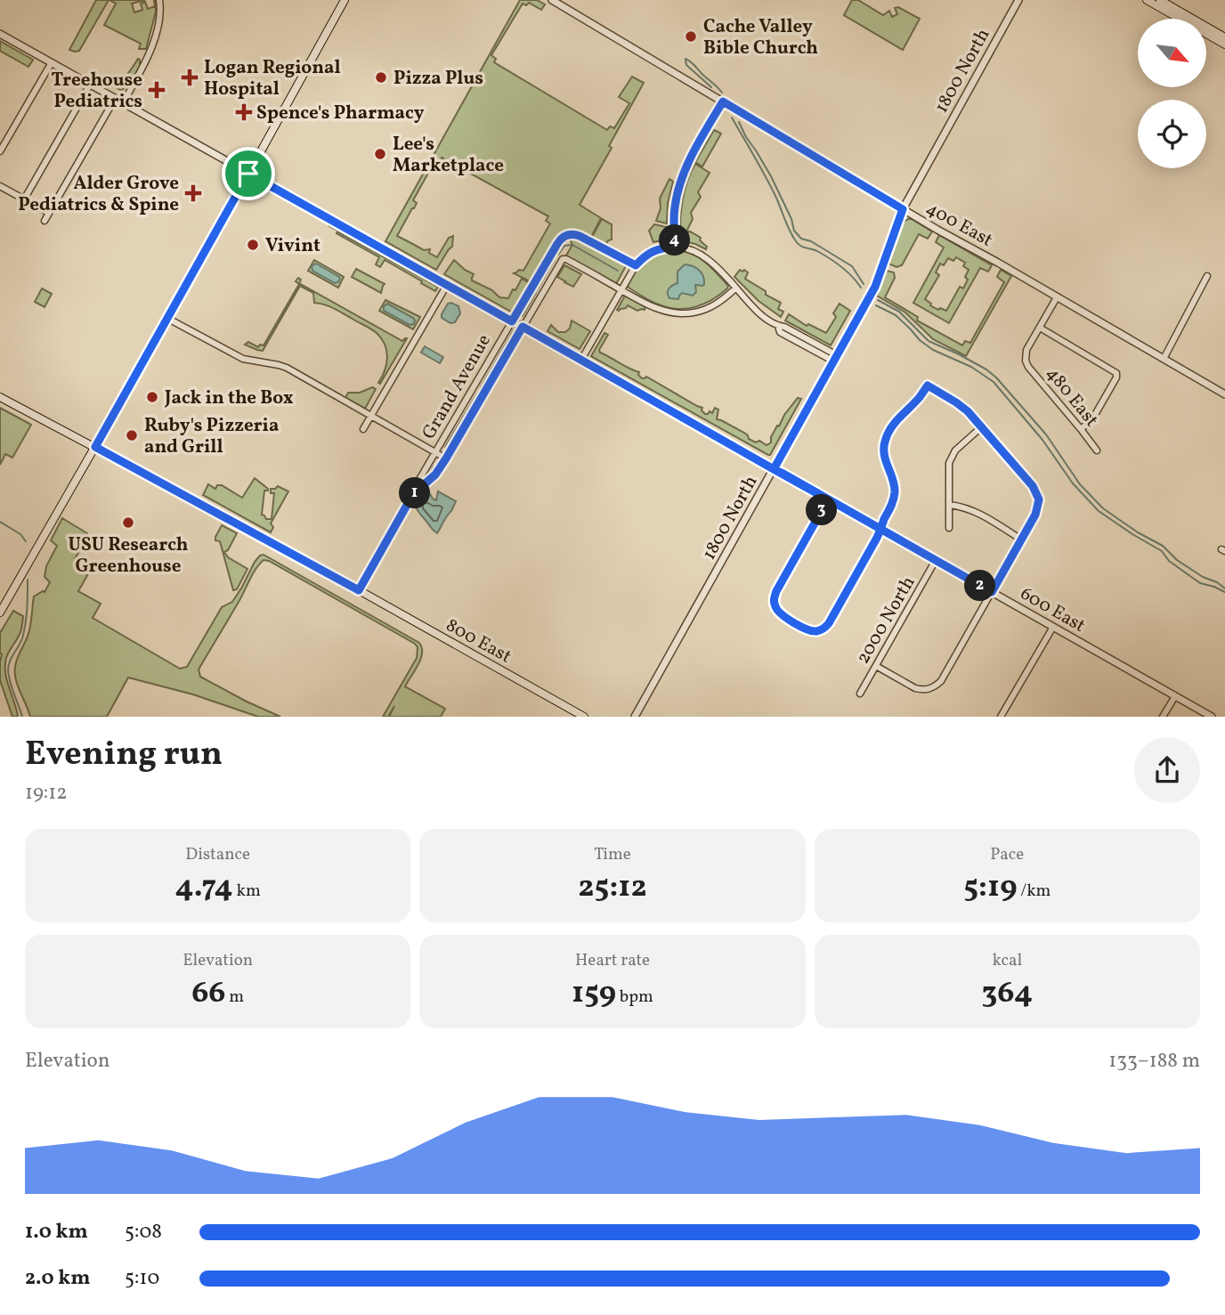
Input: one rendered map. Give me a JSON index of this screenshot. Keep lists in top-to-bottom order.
{
  "streets": {
    "main road": ["800 East"],
    "street": [
      "1800 North",
      "400 East",
      "Grand Avenue",
      "480 East",
      "600 East",
      "2000 North"
    ]
  },
  "crossings": [
    ["1800 North", "400 East"],
    ["1800 North", "600 East"],
    ["Grand Avenue", "600 East"],
    ["Grand Avenue", "800 East"],
    ["600 East", "2000 North"]
  ],
  "places": {
    "other": [
      "Cache Valley Bible Church",
      "Pizza Plus",
      "Lee's Marketplace",
      "Vivint",
      "Jack in the Box",
      "Ruby's Pizzeria and Grill",
      "USU Research Greenhouse"
    ],
    "health": [
      "Logan Regional Hospital",
      "Treehouse Pediatrics",
      "Spence's Pharmacy",
      "Alder Grove Pediatrics & Spine"
    ]
  },
  "north": "bottom right",
  "page": {
    "pins": [
      "4",
      "1",
      "3",
      "2"
    ],
    "heading": ["Evening run", "19:12"],
    "stats": [
      ["Distance", "4.74 km"],
      ["Time", "25:12"],
      ["Pace", "5:19 /km"],
      ["Elevation", "66 m"],
      ["Heart rate", "159 bpm"],
      ["kcal", "364"]
    ],
    "chart": ["Elevation", "133–188 m"],
    "list": [
      {
        "name": "1.0 km",
        "note": "5:08"
      },
      {
        "name": "2.0 km",
        "note": "5:10"
      }
    ]
  }
}
